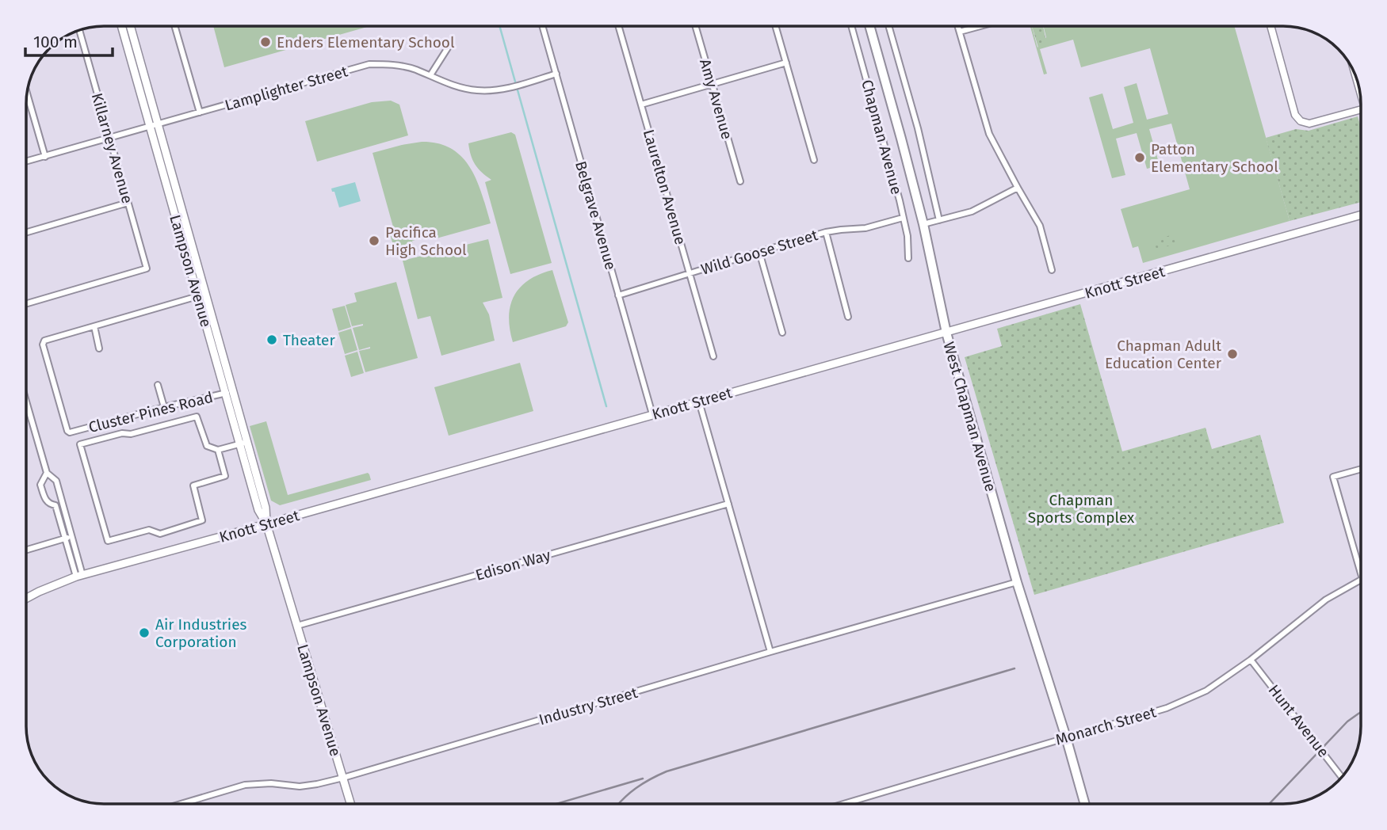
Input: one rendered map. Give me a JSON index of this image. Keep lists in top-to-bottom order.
{
  "streets": {
    "main road": ["Lampson Avenue", "Knott Street", "West Chapman Avenue"],
    "street": [
      "Lamplighter Street",
      "Amy Avenue",
      "Chapman Avenue",
      "Killarney Avenue",
      "Laurelton Avenue",
      "Belgrave Avenue",
      "Wild Goose Street",
      "Cluster Pines Road",
      "Edison Way",
      "Industry Street",
      "Hunt Avenue",
      "Monarch Street"
    ]
  },
  "crossings": [
    ["Lamplighter Street", "Killarney Avenue"],
    ["Lamplighter Street", "Belgrave Avenue"],
    ["Lamplighter Street", "Lampson Avenue"],
    ["Chapman Avenue", "Wild Goose Street"],
    ["Laurelton Avenue", "Wild Goose Street"],
    ["Belgrave Avenue", "Wild Goose Street"],
    ["Belgrave Avenue", "Knott Street"],
    ["Lampson Avenue", "Knott Street"],
    ["Lampson Avenue", "Cluster Pines Road"],
    ["Lampson Avenue", "Edison Way"],
    ["Lampson Avenue", "Industry Street"],
    ["Knott Street", "West Chapman Avenue"],
    ["West Chapman Avenue", "Industry Street"],
    ["West Chapman Avenue", "Monarch Street"],
    ["Hunt Avenue", "Monarch Street"]
  ],
  "parks": ["Chapman Sports Complex"],
  "places": [
    "Enders Elementary School",
    "Patton Elementary School",
    "Pacifica High School",
    "Theater",
    "Chapman Adult Education Center",
    "Air Industries Corporation"
  ],
  "scale_bar": "100 m"
}
